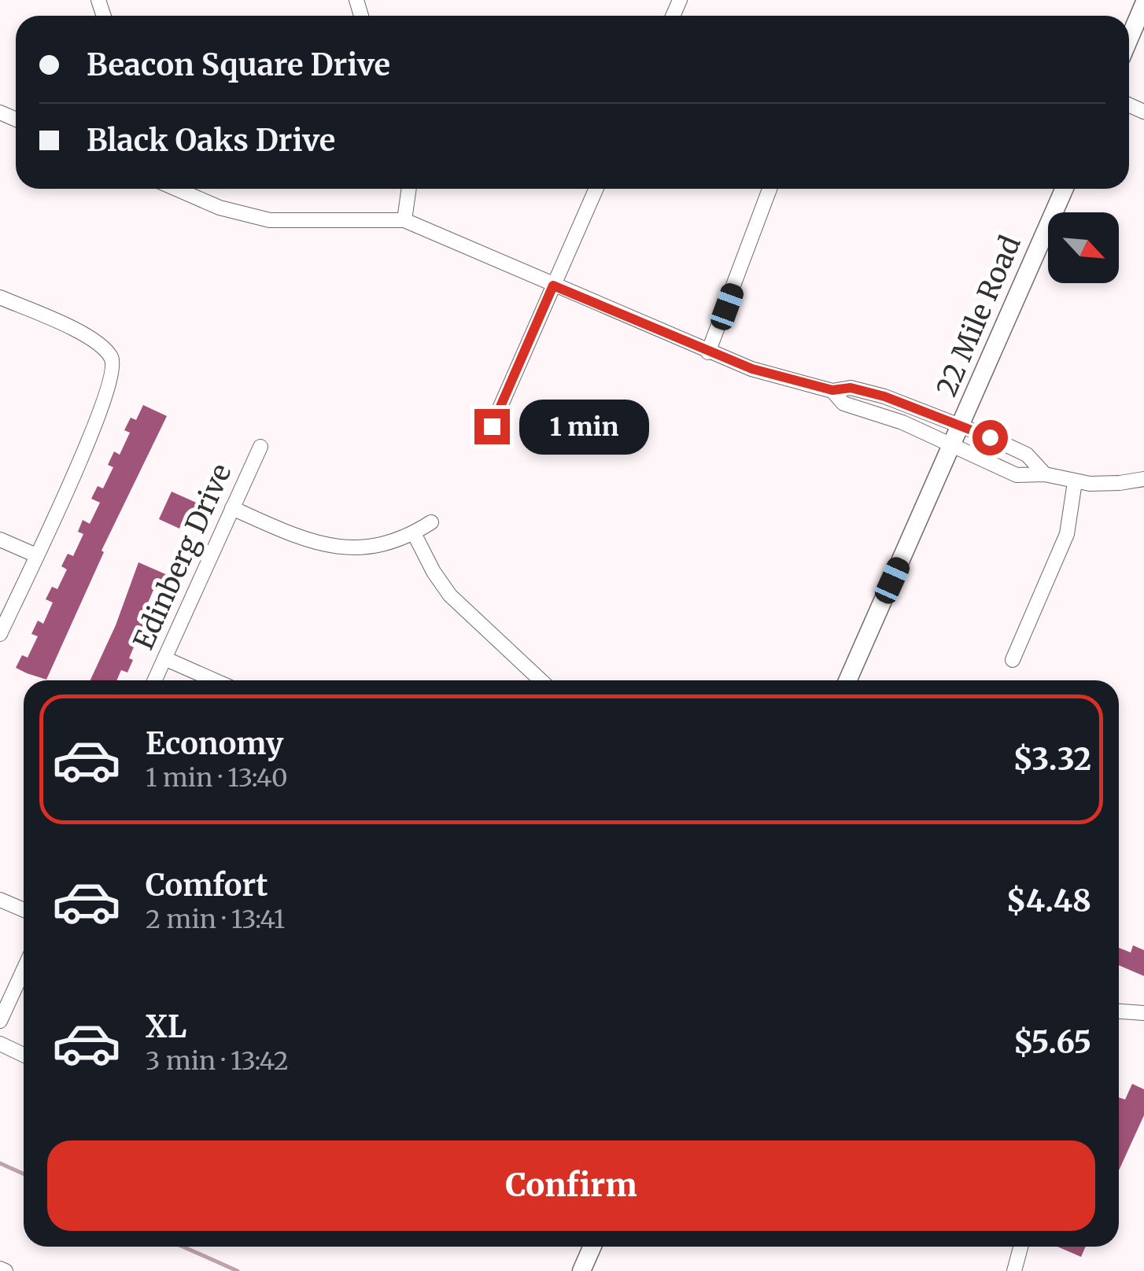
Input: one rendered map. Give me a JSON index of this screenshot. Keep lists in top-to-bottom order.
{
  "streets": {
    "street": ["22 Mile Road", "Edinberg Drive"]
  },
  "north": "bottom right",
  "page": {
    "banner": ["Beacon Square Drive", "Black Oaks Drive"],
    "bubble": "1 min",
    "list": [
      {
        "name": "Economy",
        "note": "1 min · 13:40",
        "value": "$3.32"
      },
      {
        "name": "Comfort",
        "note": "2 min · 13:41",
        "value": "$4.48"
      },
      {
        "name": "XL",
        "note": "3 min · 13:42",
        "value": "$5.65"
      }
    ],
    "buttons": "Confirm"
  }
}
